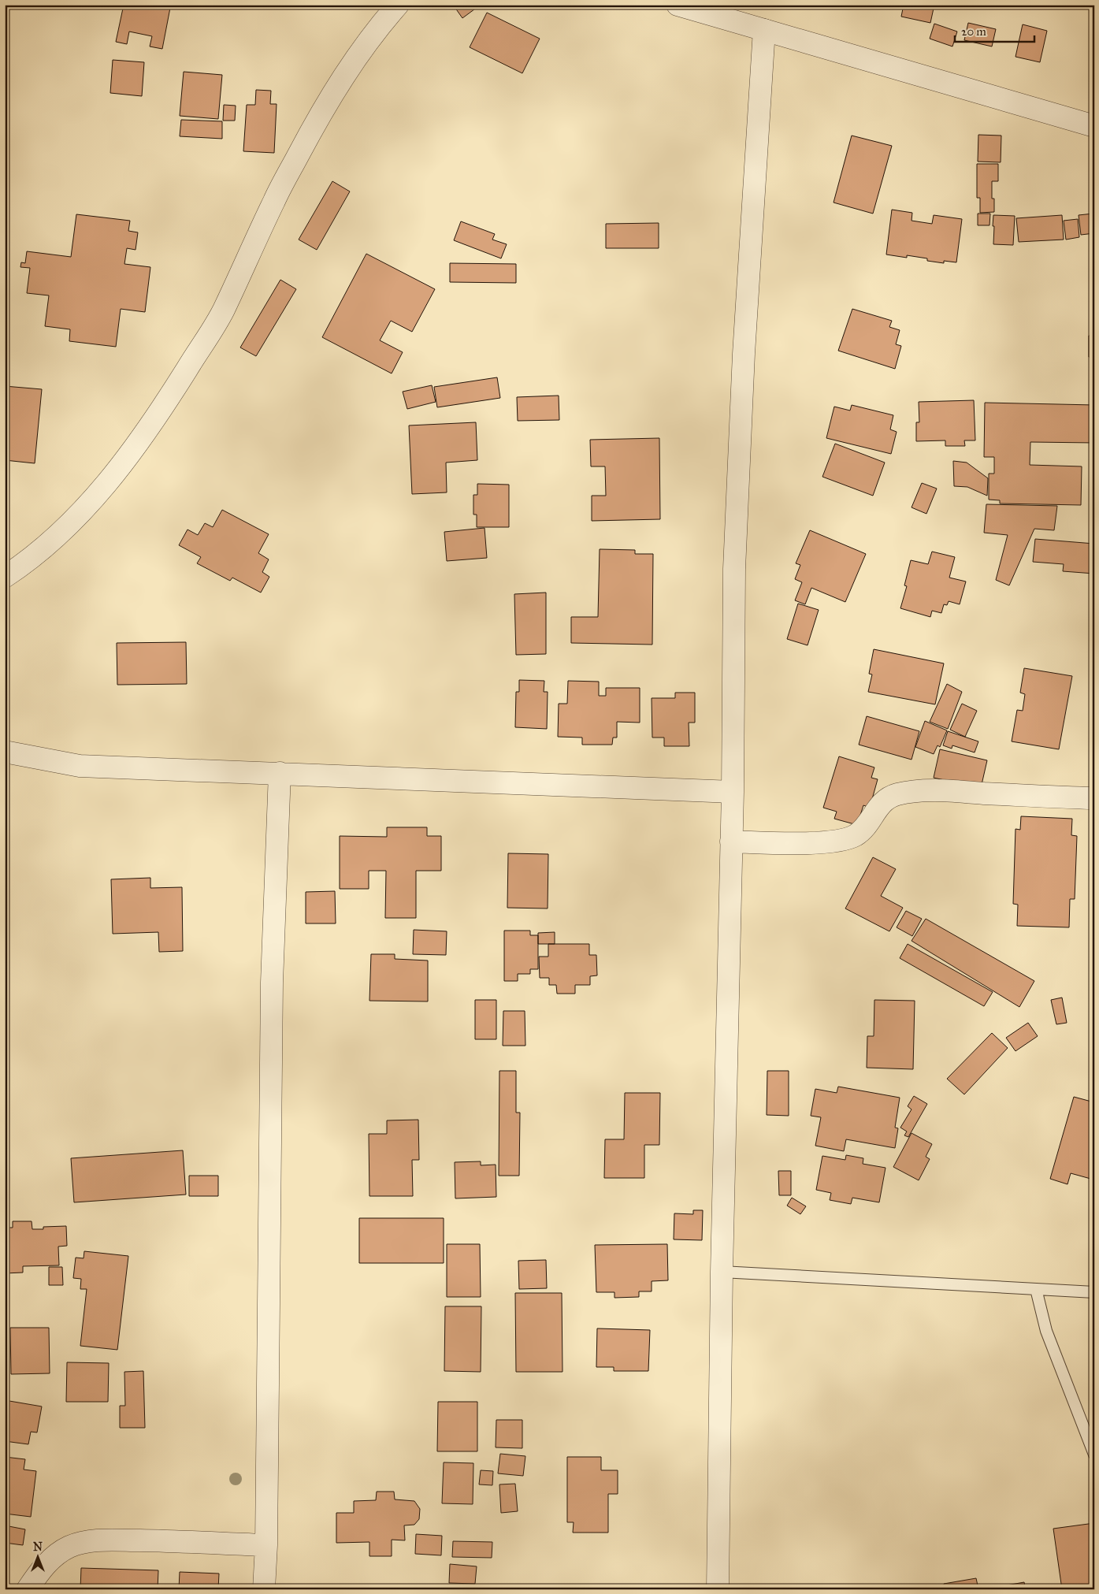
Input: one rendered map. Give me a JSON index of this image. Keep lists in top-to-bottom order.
{
  "scale_bar": "20 m",
  "north": "top"
}
